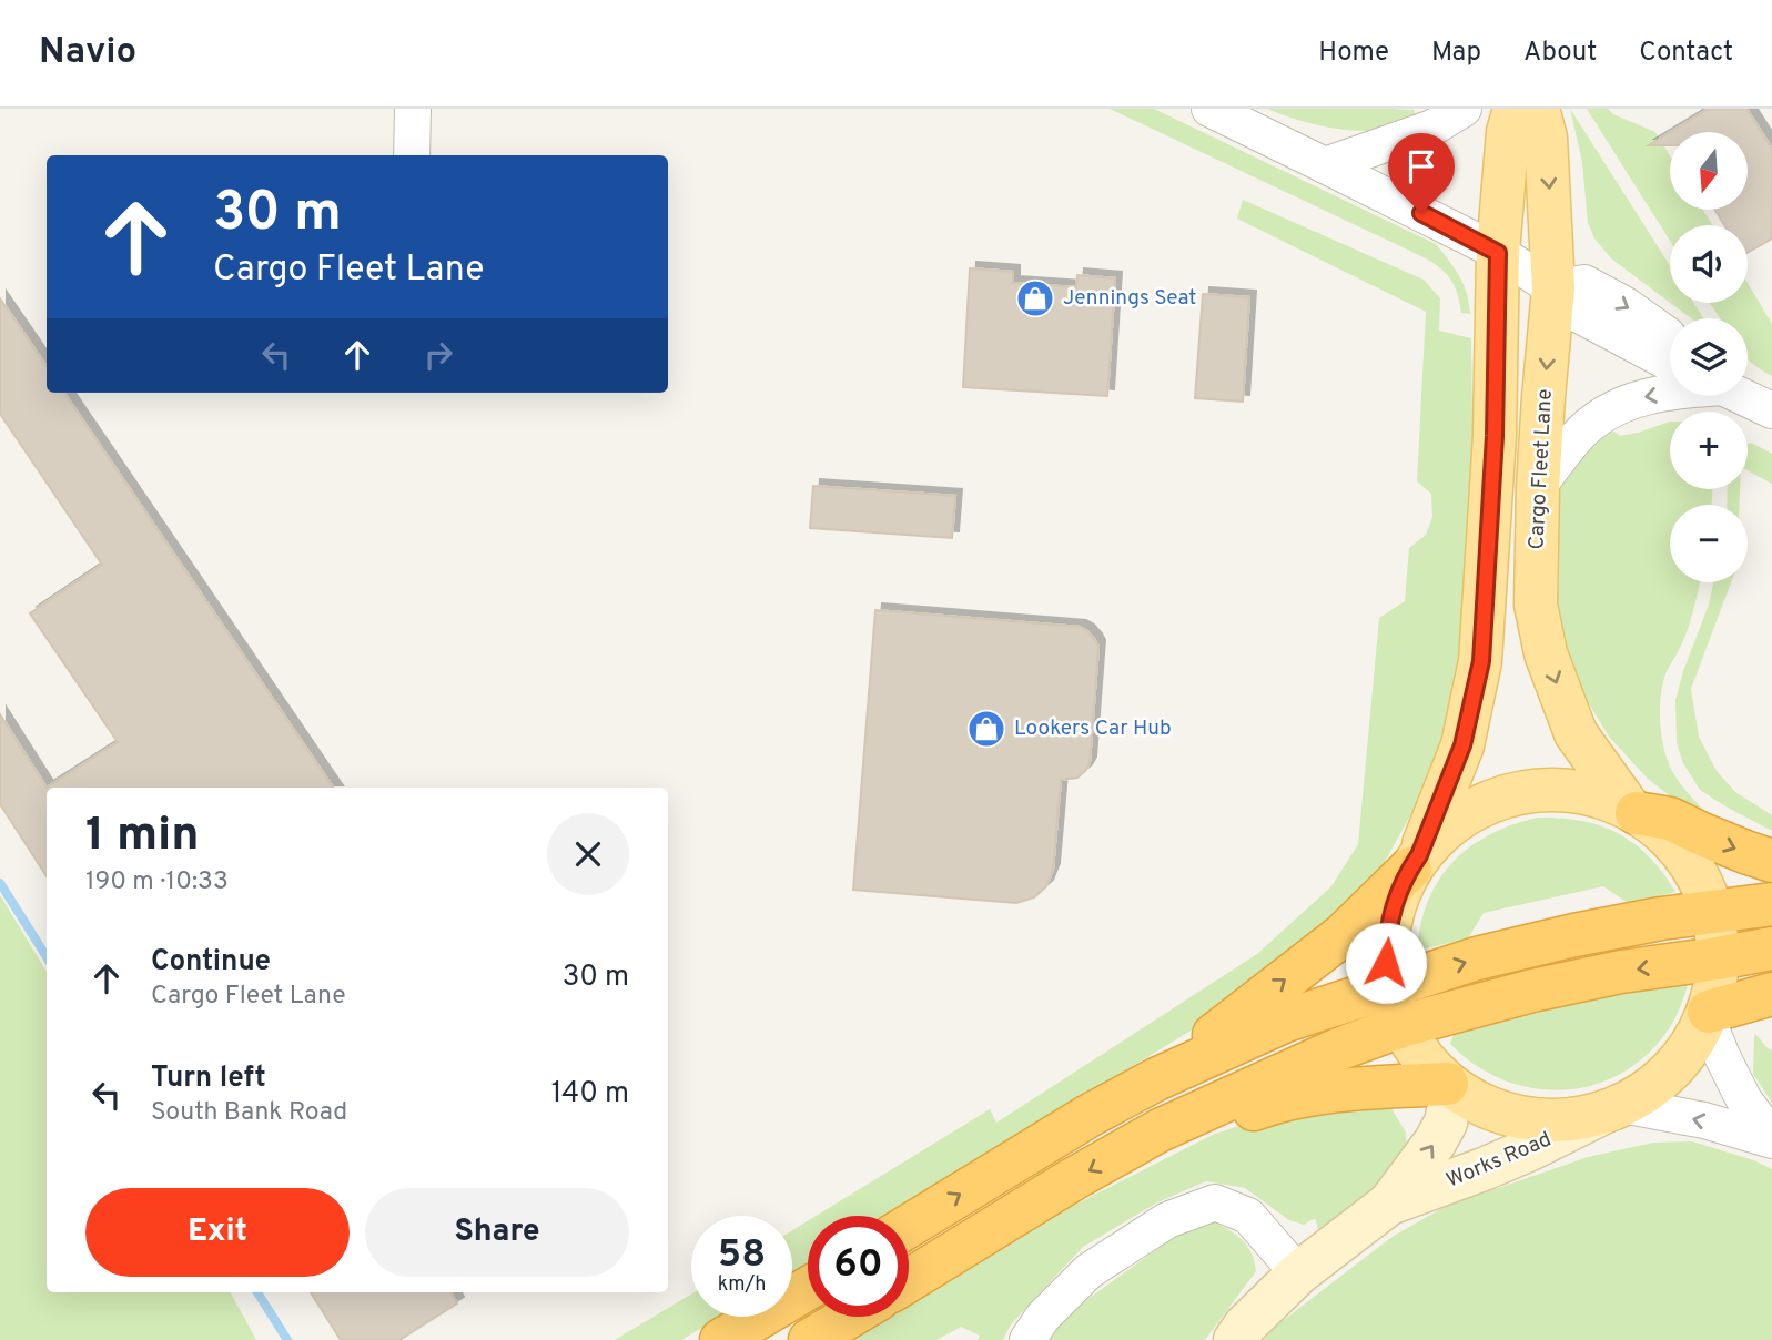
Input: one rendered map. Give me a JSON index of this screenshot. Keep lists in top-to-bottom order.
{
  "streets": {
    "main road": ["Cargo Fleet Lane", "Works Road"]
  },
  "places": {
    "shop": ["Jennings Seat", "Lookers Car Hub"]
  },
  "north": "bottom",
  "page": {
    "header": "Navio",
    "nav": [
      "Home",
      "Map",
      "About",
      "Contact"
    ],
    "map_buttons": ["+", "−"],
    "turn": ["30 m", "Cargo Fleet Lane"],
    "heading": ["1 min", "190 m · 10:33"],
    "list": [
      {
        "name": "Continue",
        "note": "Cargo Fleet Lane",
        "value": "30 m"
      },
      {
        "name": "Turn left",
        "note": "South Bank Road",
        "value": "140 m"
      }
    ],
    "buttons": ["Exit", "Share"],
    "speed": "58 km/h",
    "limit": "60"
  }
}
